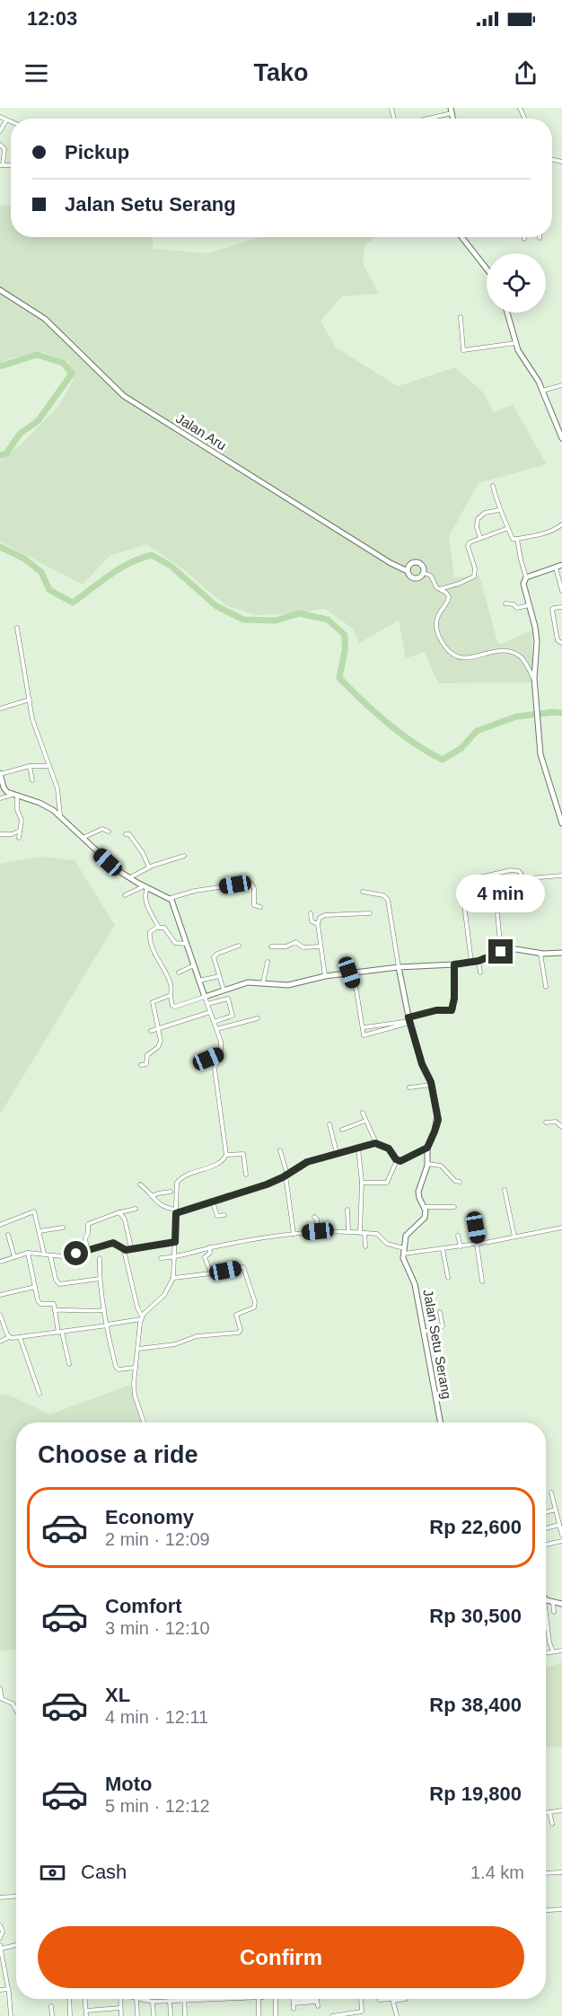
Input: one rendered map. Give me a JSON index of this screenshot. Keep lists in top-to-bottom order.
{
  "streets": {
    "street": ["Jalan Aru", "Jalan Setu Serang"]
  },
  "page": {
    "status": "12:03",
    "header": "Tako",
    "banner": ["Pickup", "Jalan Setu Serang"],
    "bubble": "4 min",
    "heading": "Choose a ride",
    "list": [
      {
        "name": "Economy",
        "note": "2 min · 12:09",
        "value": "Rp 22,600"
      },
      {
        "name": "Comfort",
        "note": "3 min · 12:10",
        "value": "Rp 30,500"
      },
      {
        "name": "XL",
        "note": "4 min · 12:11",
        "value": "Rp 38,400"
      },
      {
        "name": "Moto",
        "note": "5 min · 12:12",
        "value": "Rp 19,800"
      }
    ],
    "pay": ["Cash", "1.4 km"],
    "buttons": "Confirm"
  }
}
